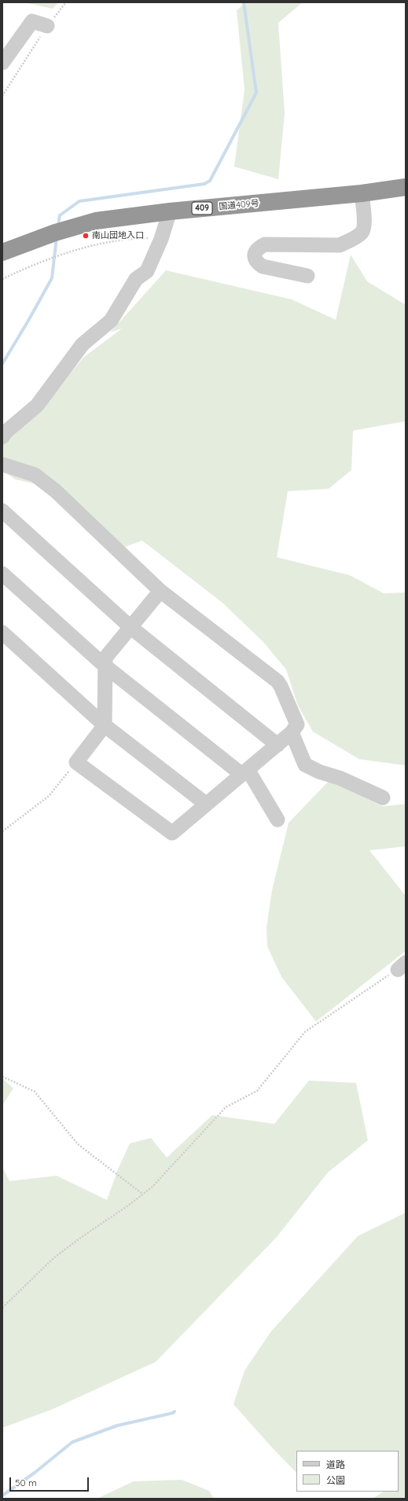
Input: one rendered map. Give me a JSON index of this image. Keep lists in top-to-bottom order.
{
  "streets": {
    "highway": ["国道409号", "409"]
  },
  "places": ["南山団地入口"],
  "legend": ["道路", "公園"],
  "scale_bar": "50 m"
}
